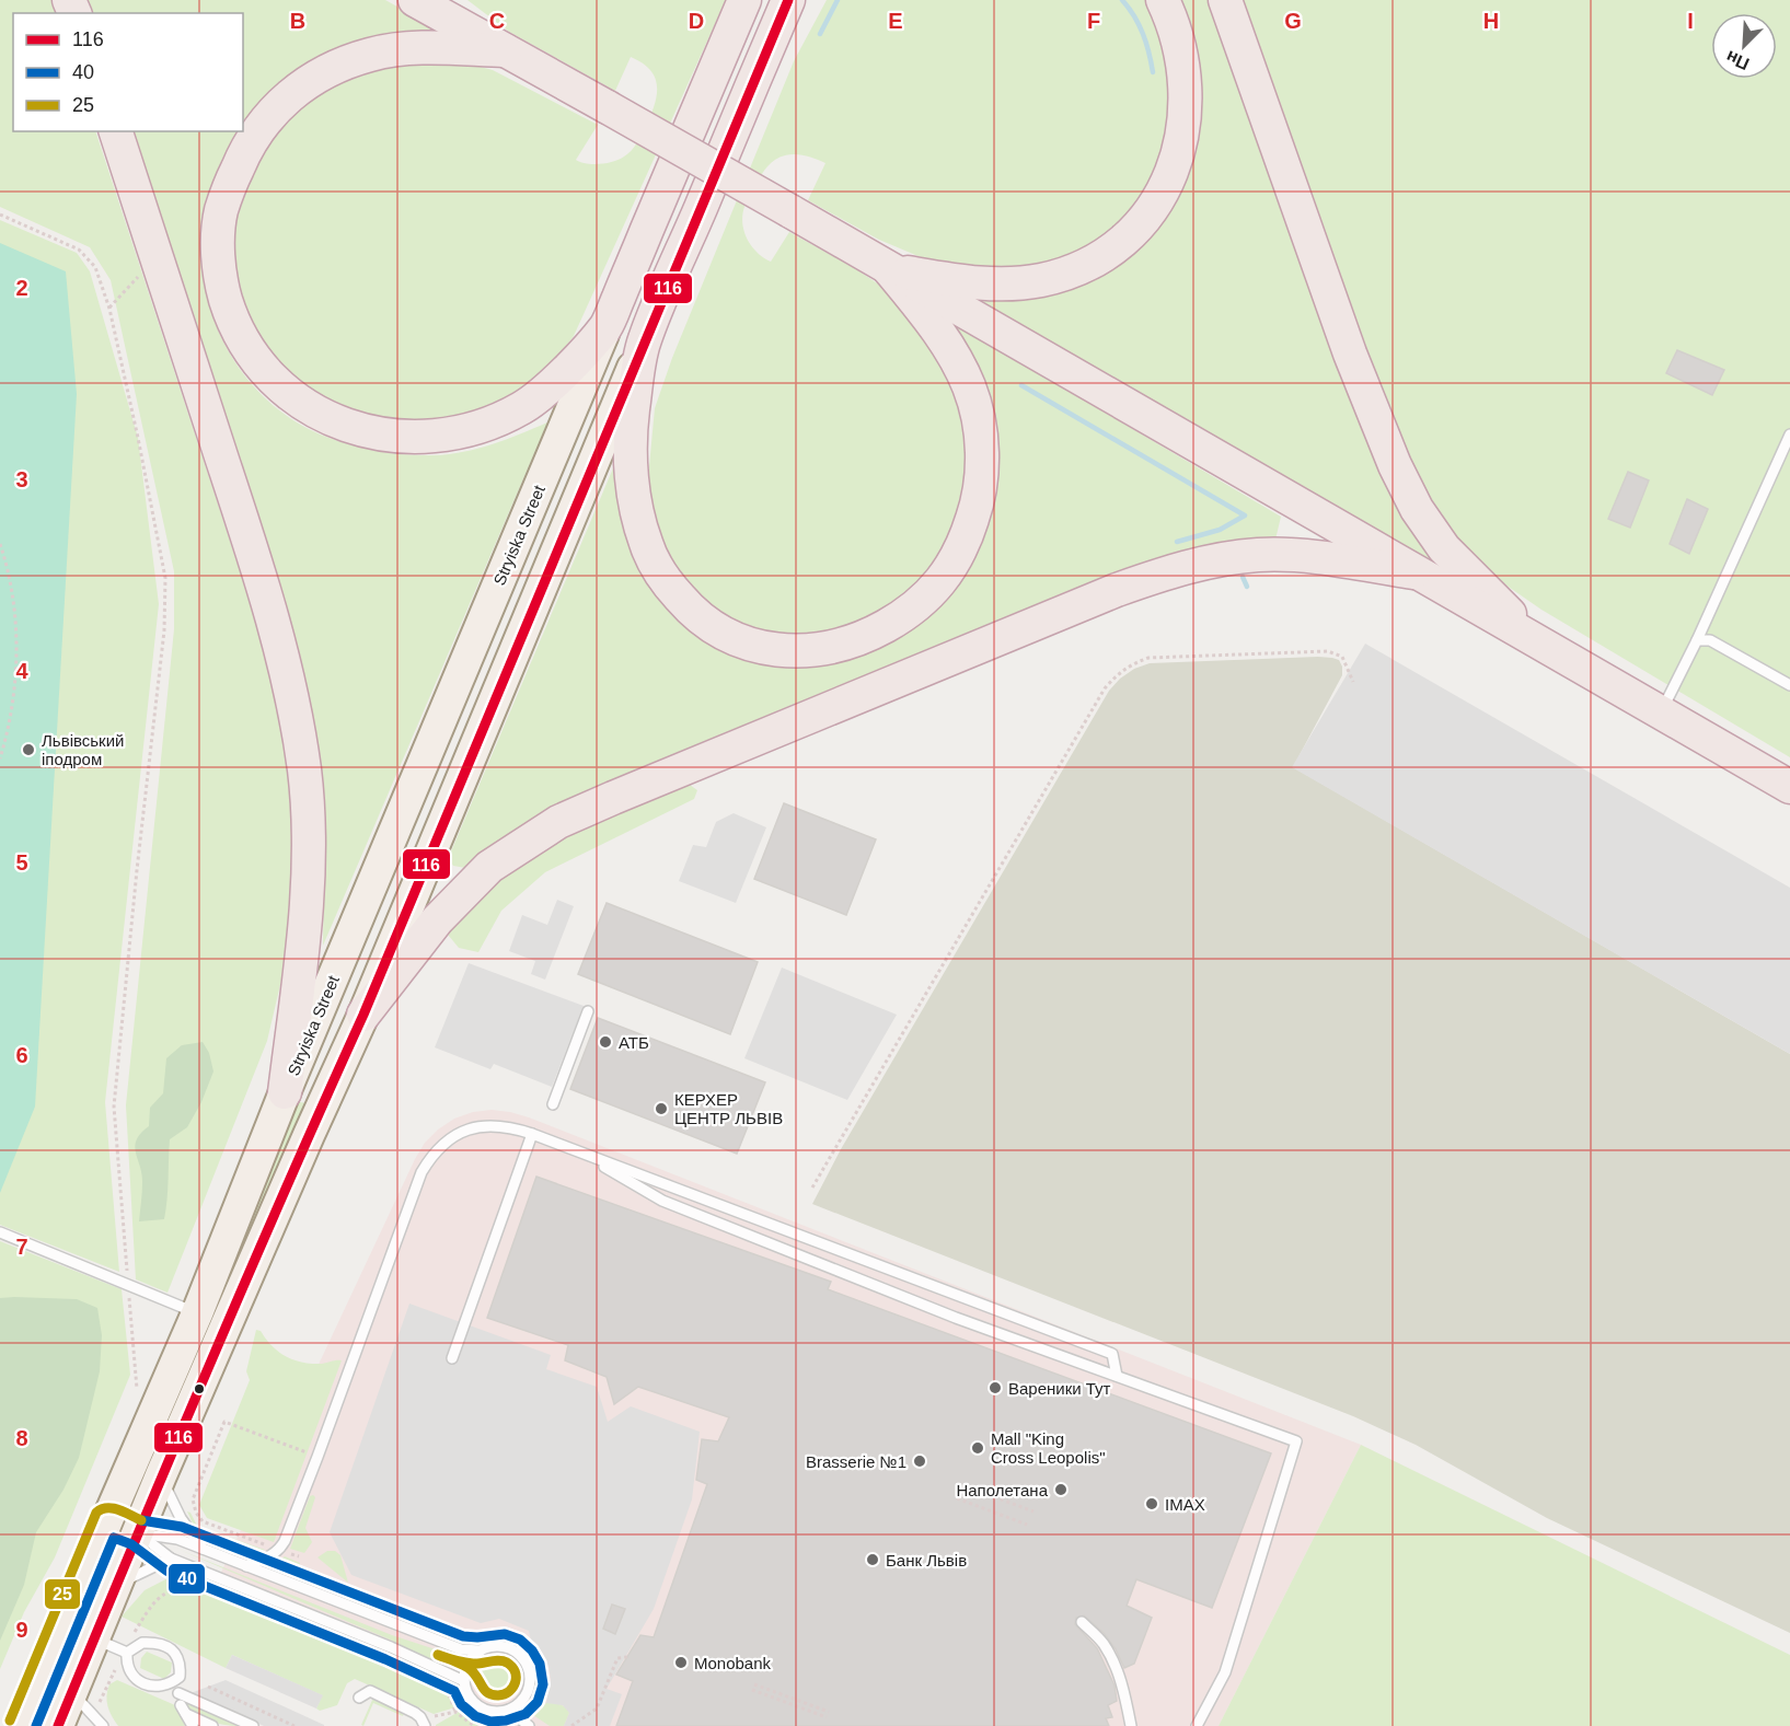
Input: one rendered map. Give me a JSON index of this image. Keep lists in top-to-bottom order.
{
  "streets": {
    "main road": ["Stryiska Street"]
  },
  "places": [
    "Львівський іподром",
    "АТБ",
    "КЕРХЕР ЦЕНТР ЛЬВІВ",
    "Вареники Тут",
    "Mall \"King Cross Leopolis\"",
    "Brasserie №1",
    "Наполетана",
    "IMAX",
    "Банк Львів",
    "Monobank"
  ],
  "lines": ["transit line 116", "transit line 25", "transit line 40"],
  "legend": ["116", "40", "25"],
  "north": "bottom left",
  "grid": {
    "columns": [
      "B",
      "C",
      "D",
      "E",
      "F",
      "G",
      "H",
      "I"
    ],
    "rows": [
      "2",
      "3",
      "4",
      "5",
      "6",
      "7",
      "8",
      "9"
    ]
  }
}
